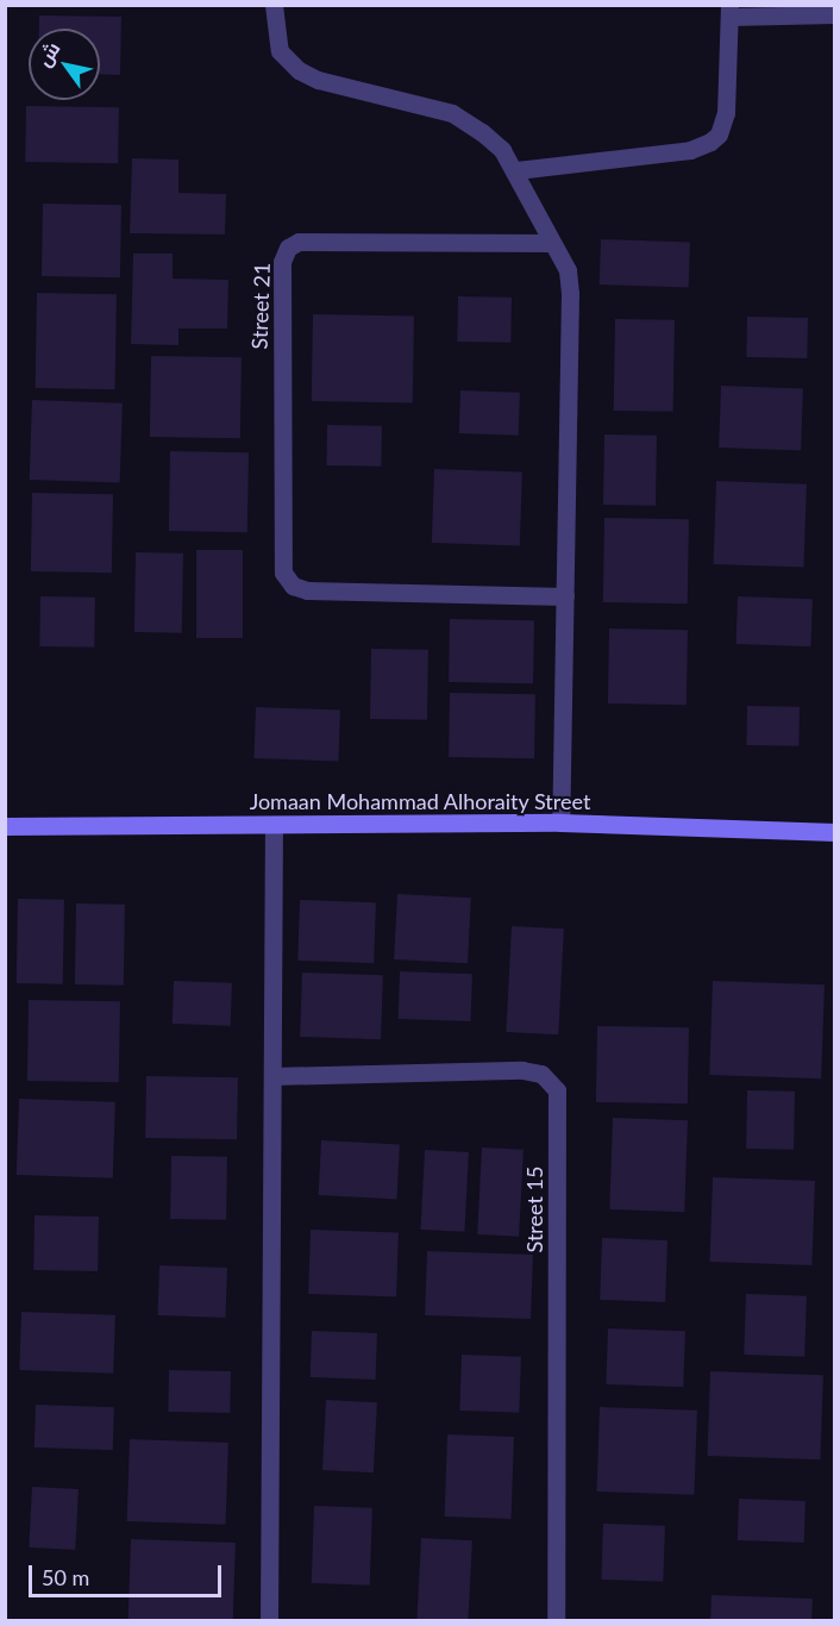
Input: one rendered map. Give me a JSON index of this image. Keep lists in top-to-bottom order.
{
  "streets": {
    "street": ["Street 21", "Jomaan Mohammad Alhoraity Street", "Street 15"]
  },
  "scale_bar": "50 m",
  "north": "top left"
}
